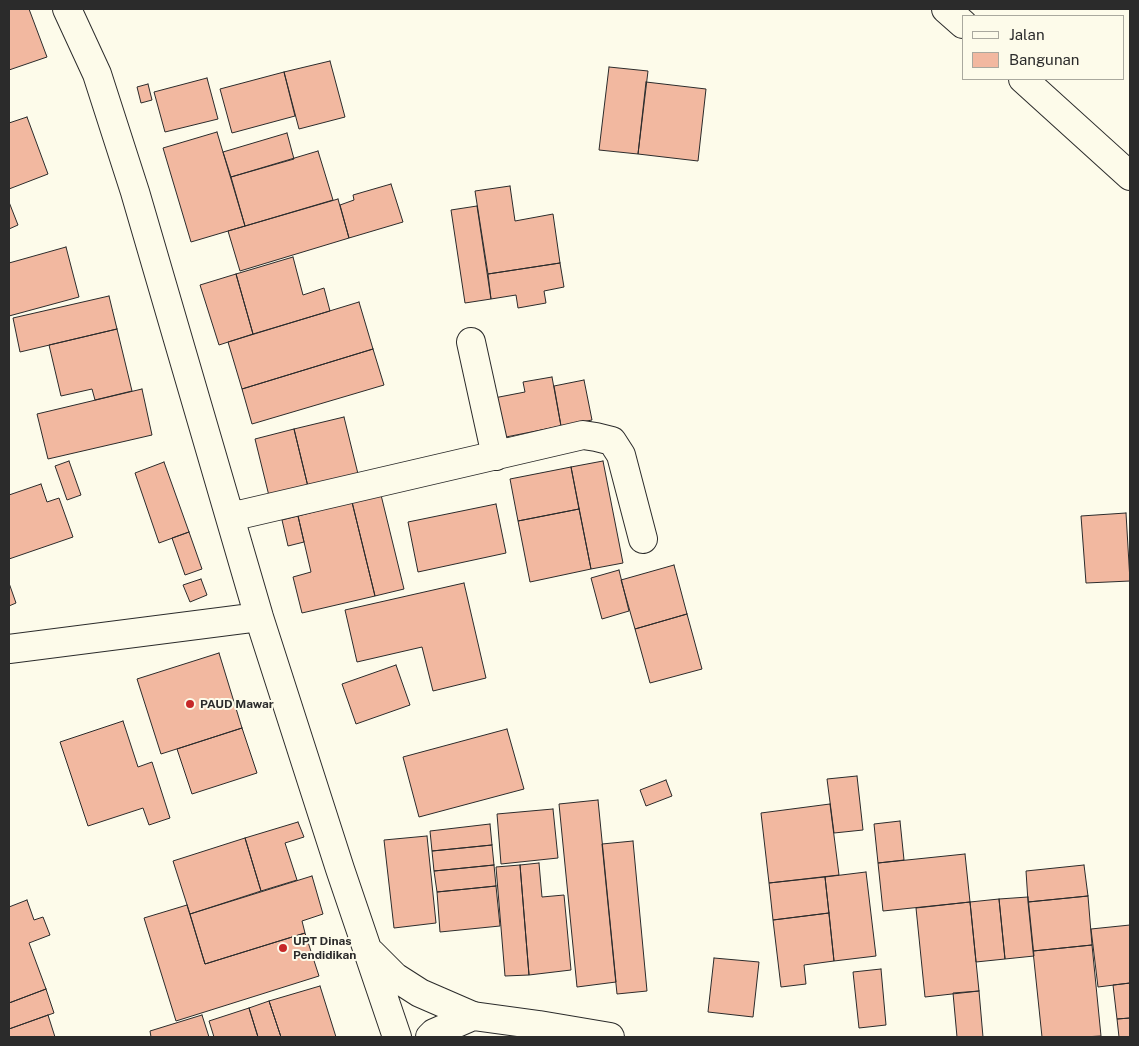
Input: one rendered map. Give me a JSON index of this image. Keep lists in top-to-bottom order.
{
  "places": ["PAUD Mawar", "UPT Dinas Pendidikan"],
  "legend": ["Jalan", "Bangunan"]
}
